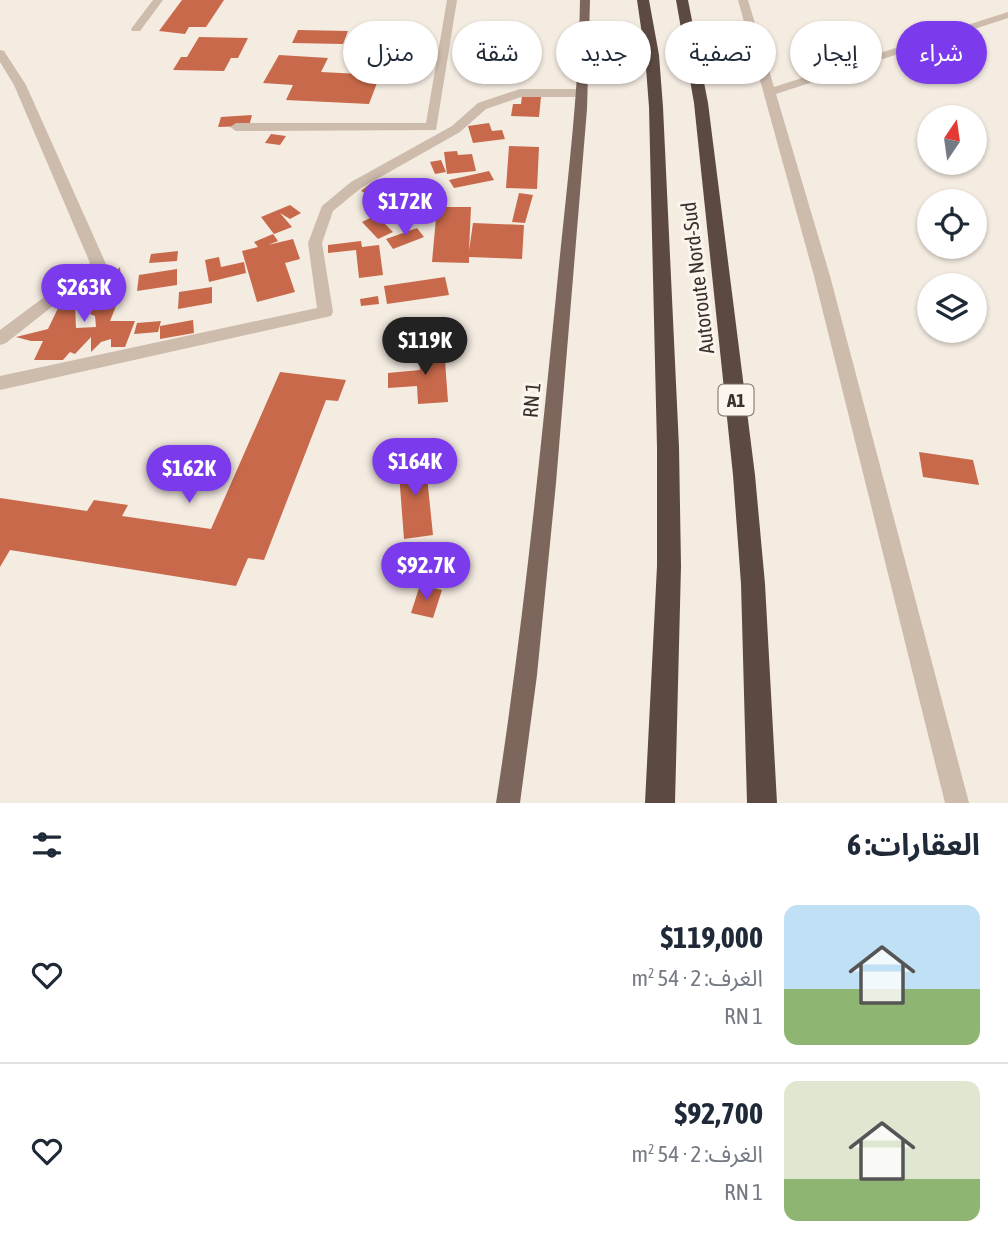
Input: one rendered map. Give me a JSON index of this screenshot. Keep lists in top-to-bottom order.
{
  "streets": {
    "highway": ["Autoroute Nord-Sud", "A1"],
    "main road": ["RN 1"]
  },
  "north": "top",
  "page": {
    "chip": [
      "شراء",
      "إيجار",
      "تصفية",
      "جديد",
      "شقة",
      "منزل"
    ],
    "price": [
      "$172K",
      "$263K",
      "$119K",
      "$164K",
      "$162K",
      "$92.7K"
    ],
    "heading": "العقارات: 6",
    "list": [
      {
        "name": "$119,000",
        "note": "الغرف: 2 · 54 m² · RN 1"
      },
      {
        "name": "$92,700",
        "note": "الغرف: 2 · 54 m² · RN 1"
      }
    ]
  }
}
